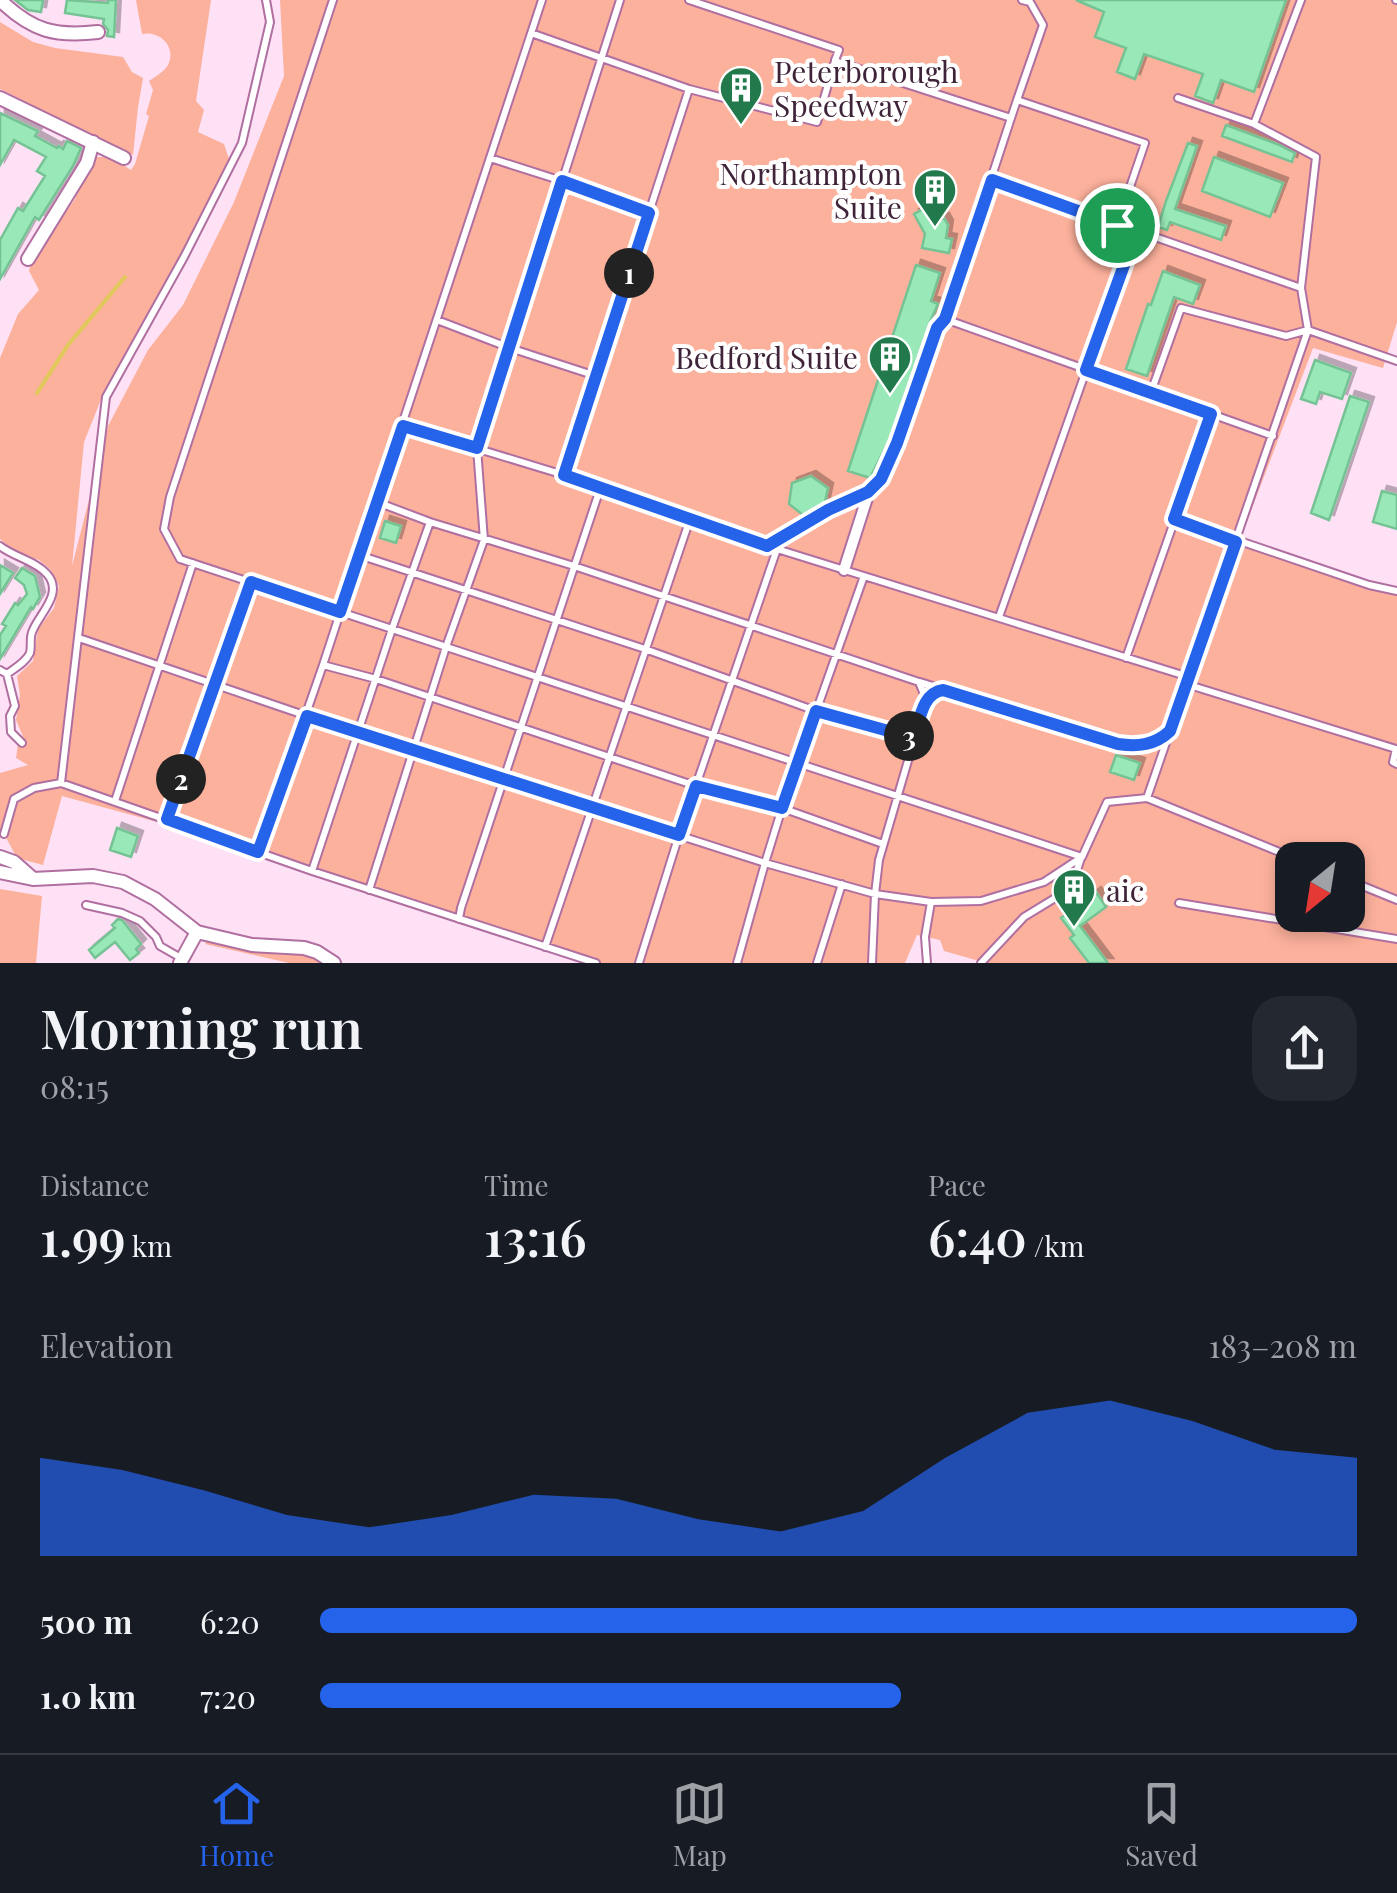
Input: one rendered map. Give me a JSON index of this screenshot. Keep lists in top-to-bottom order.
{
  "places": {
    "building": [
      "Peterborough Speedway",
      "Northampton Suite",
      "Bedford Suite",
      "aic"
    ]
  },
  "north": "bottom left",
  "page": {
    "pins": ["1", "3", "2"],
    "heading": ["Morning run", "08:15"],
    "stats": [
      ["Distance", "1.99 km"],
      ["Time", "13:16"],
      ["Pace", "6:40 /km"]
    ],
    "chart": ["Elevation", "183–208 m"],
    "list": [
      {
        "name": "500 m",
        "note": "6:20"
      },
      {
        "name": "1.0 km",
        "note": "7:20"
      }
    ],
    "tabs": ["Home", "Map", "Saved"]
  }
}
